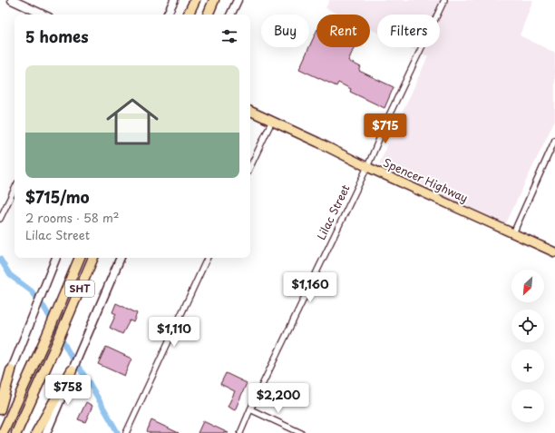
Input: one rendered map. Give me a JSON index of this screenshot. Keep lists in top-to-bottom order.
{
  "streets": {
    "highway": ["SHT"],
    "main road": ["Spencer Highway"],
    "street": ["Lilac Street"]
  },
  "crossings": [
    ["Spencer Highway", "Lilac Street"]
  ],
  "north": "bottom left",
  "page": {
    "chip": ["Buy", "Rent", "Filters"],
    "heading": "5 homes",
    "list": [
      {
        "name": "$715/mo",
        "note": "2 rooms · 58 m² · Lilac Street"
      }
    ],
    "price": [
      "$715",
      "$1,160",
      "$1,110",
      "$758",
      "$2,200"
    ],
    "map_buttons": ["+", "−"]
  }
}
